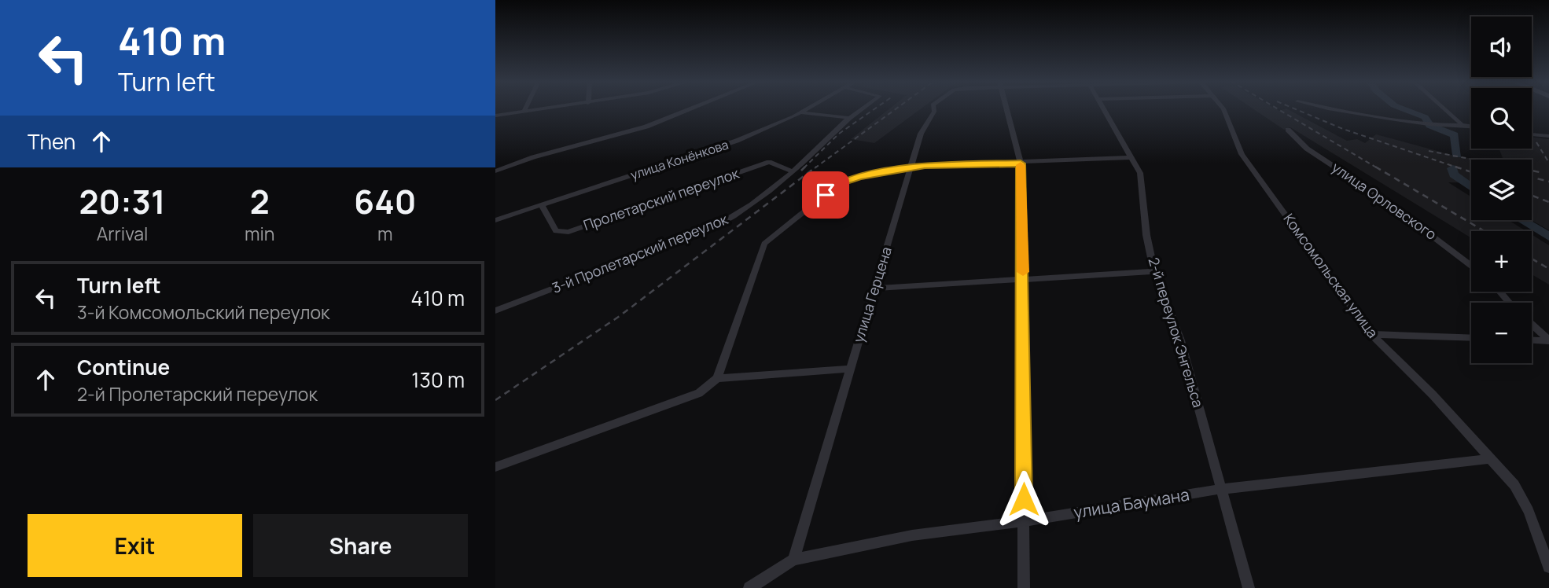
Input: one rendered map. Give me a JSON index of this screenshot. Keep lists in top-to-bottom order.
{
  "streets": {
    "street": [
      "улица Конёнкова",
      "Пролетарский переулок",
      "улица Орловского",
      "3-й Пролетарский переулок",
      "Комсомольская улица",
      "улица Герцена",
      "2-й переулок Энгельса",
      "улица Баумана"
    ]
  },
  "crossings": [
    ["улица Конёнкова", "Пролетарский переулок"],
    ["Пролетарский переулок", "3-й Пролетарский переулок"],
    ["Комсомольская улица", "улица Баумана"],
    ["улица Герцена", "улица Баумана"],
    ["2-й переулок Энгельса", "улица Баумана"]
  ],
  "page": {
    "turn": ["410 m", "Turn left"],
    "map_buttons": ["+", "−"],
    "then": "Then",
    "eta": [
      "20:31",
      "Arrival",
      "2",
      "min",
      "640",
      "m"
    ],
    "list": [
      {
        "name": "Turn left",
        "note": "3-й Комсомольский переулок",
        "value": "410 m"
      },
      {
        "name": "Continue",
        "note": "2-й Пролетарский переулок",
        "value": "130 m"
      }
    ],
    "buttons": ["Exit", "Share"]
  }
}
